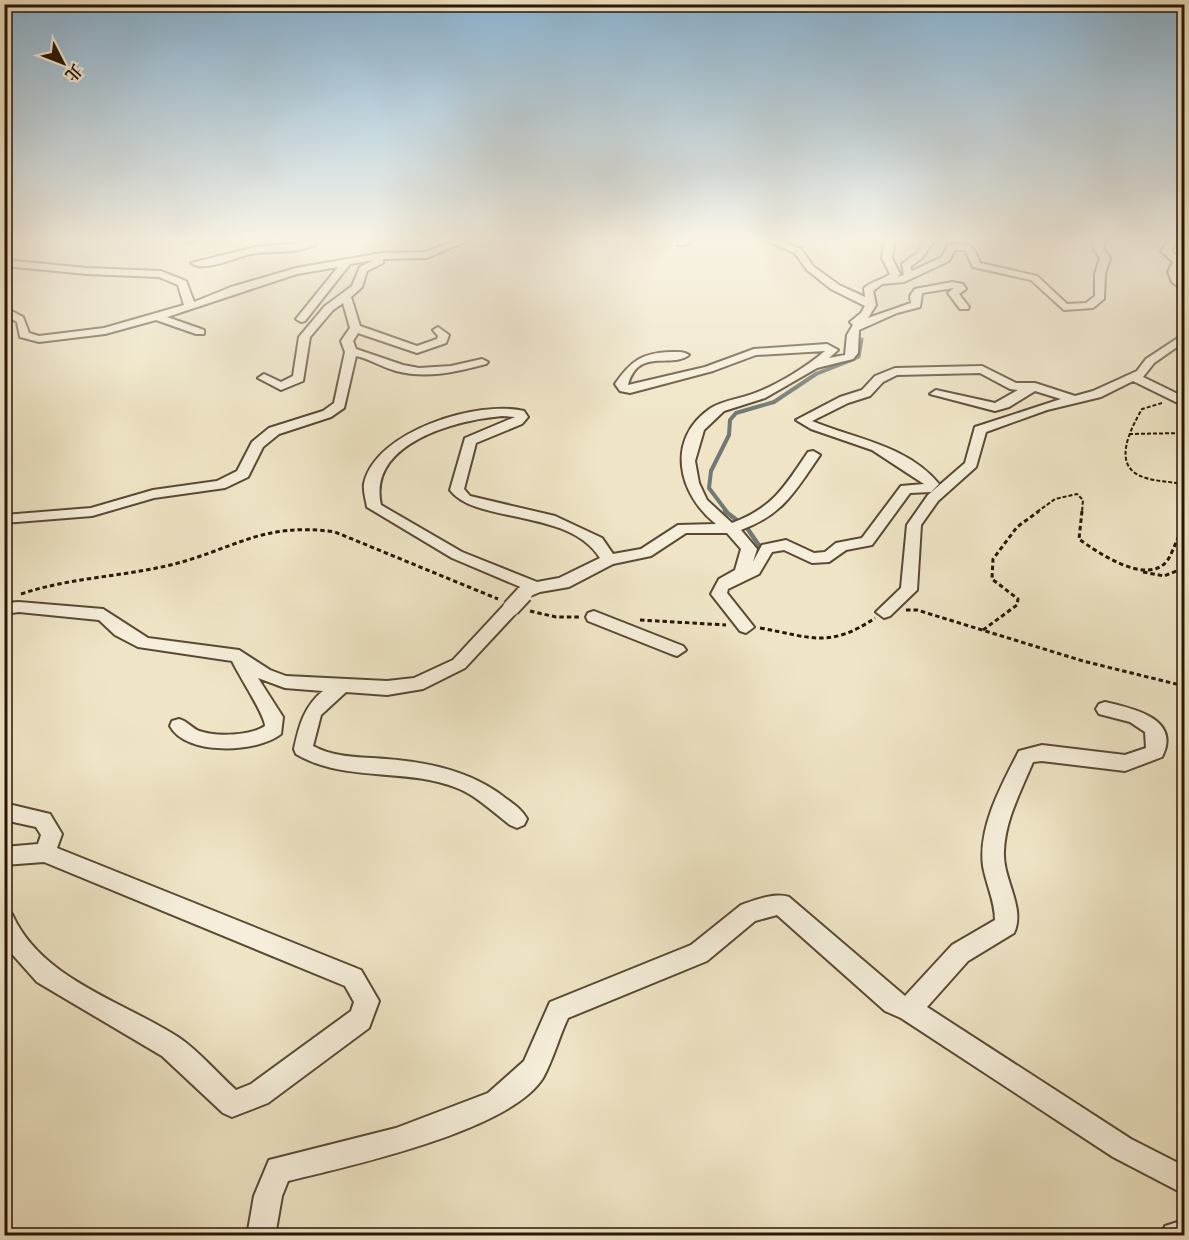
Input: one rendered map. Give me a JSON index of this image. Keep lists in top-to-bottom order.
{
  "north": "bottom right"
}
